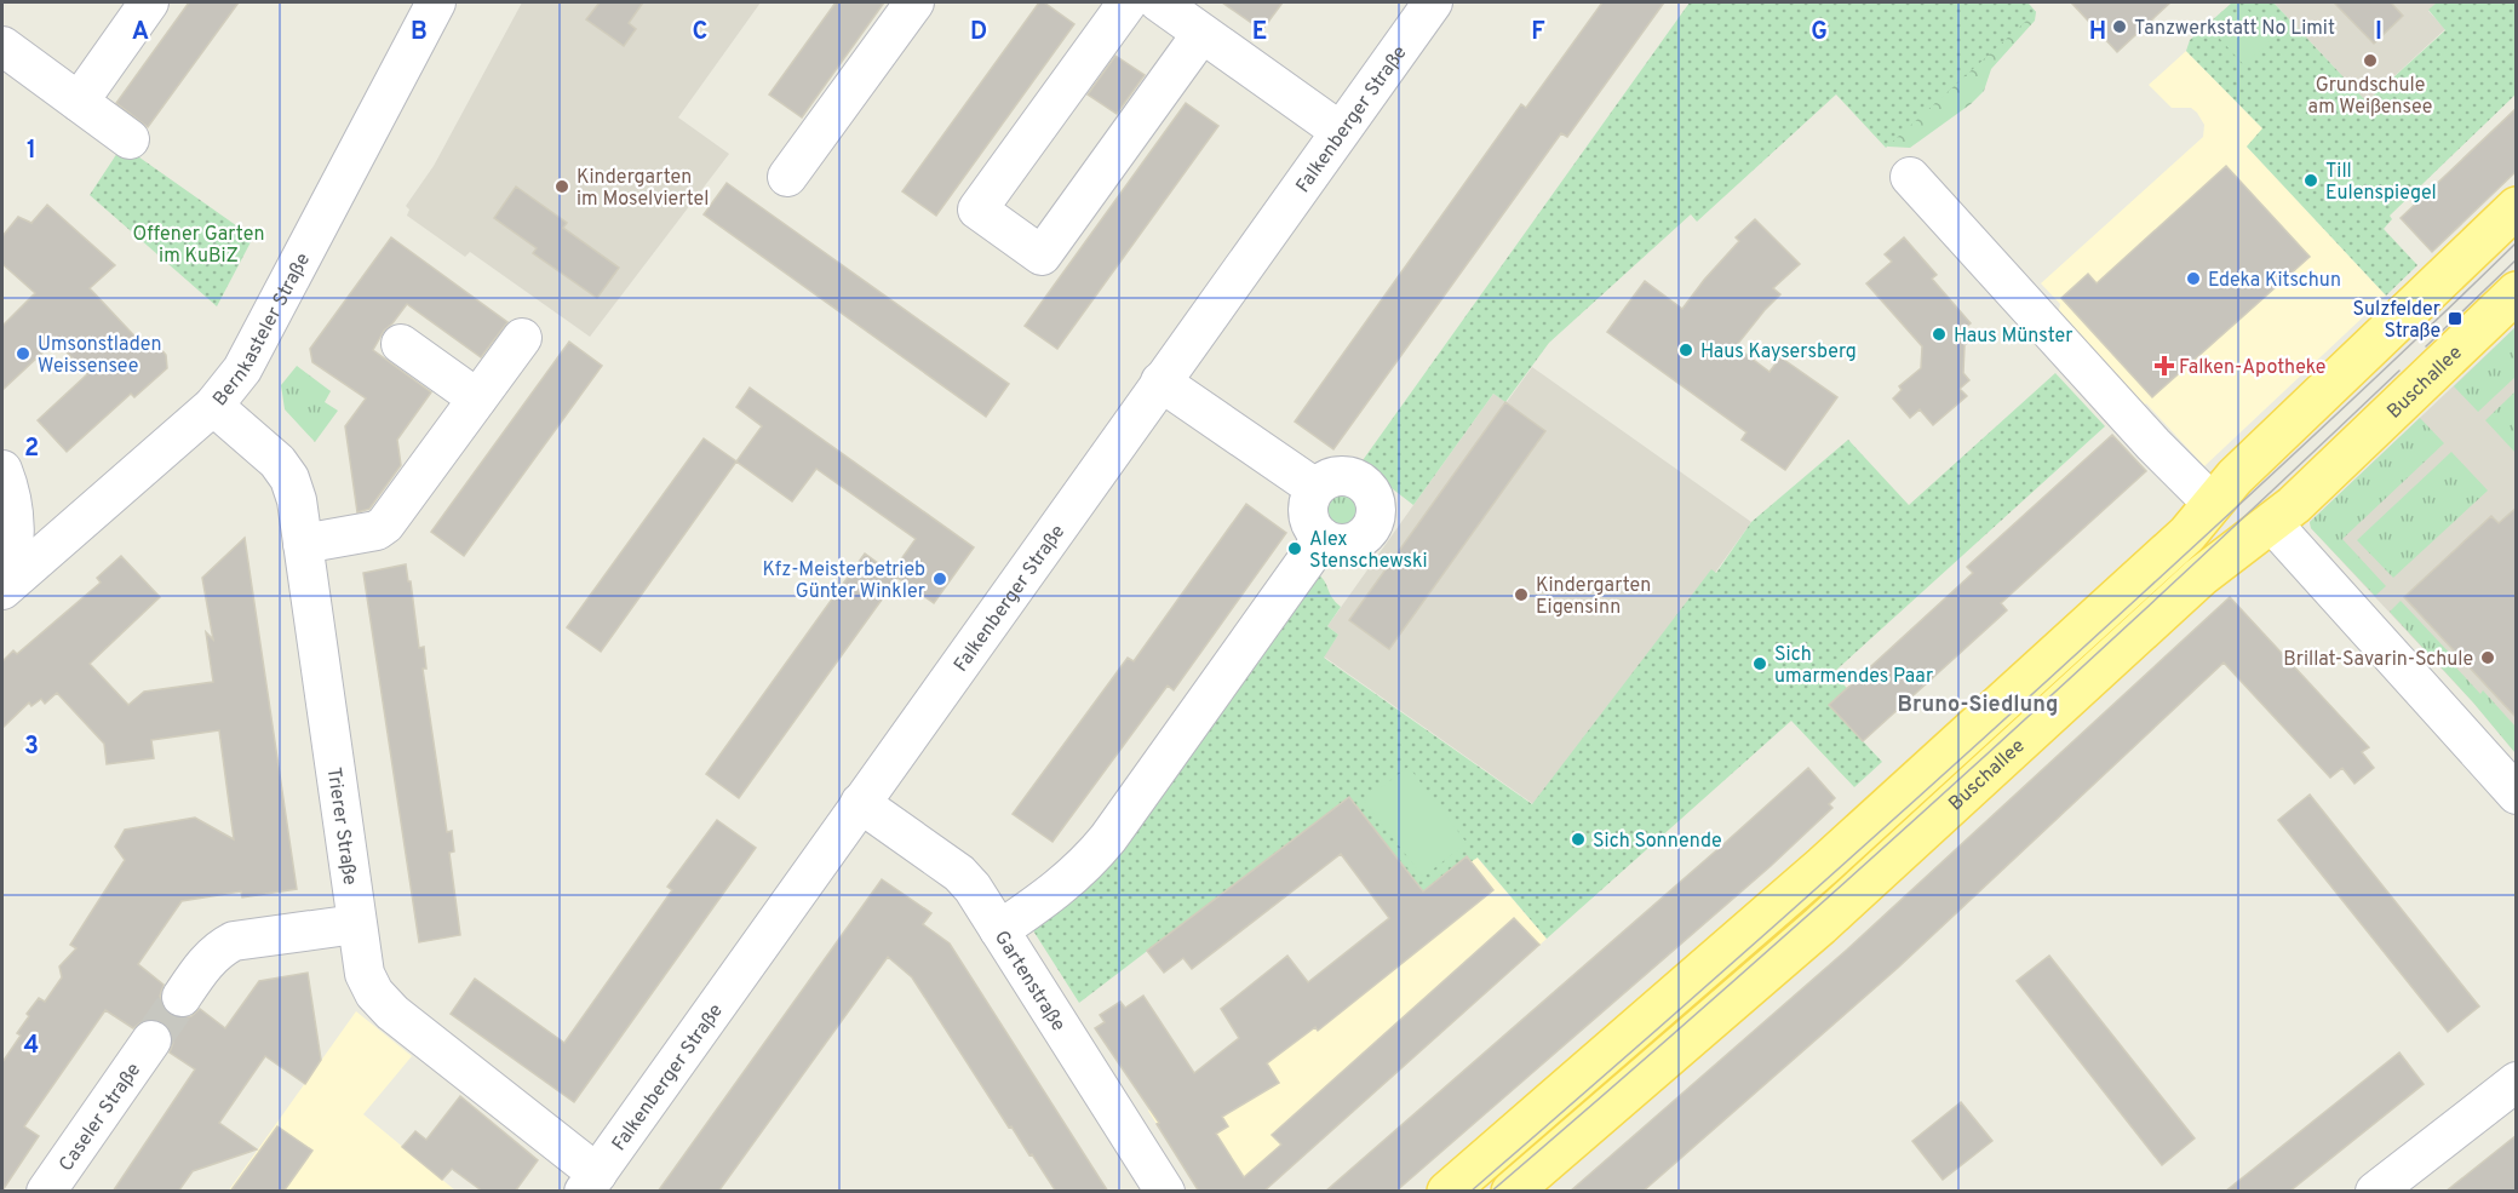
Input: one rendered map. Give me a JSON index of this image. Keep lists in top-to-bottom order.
{
  "streets": {
    "main road": ["Buschallee"],
    "street": [
      "Falkenberger Straße",
      "Bernkasteler Straße",
      "Trierer Straße",
      "Gartenstraße",
      "Caseler Straße"
    ]
  },
  "crossings": [
    ["Falkenberger Straße", "Trierer Straße"],
    ["Falkenberger Straße", "Gartenstraße"],
    ["Bernkasteler Straße", "Trierer Straße"]
  ],
  "districts": ["Bruno-Siedlung"],
  "parks": ["Offener Garten im KuBiZ"],
  "places": {
    "other": [
      "Tanzwerkstatt No Limit",
      "Grundschule am Weißensee",
      "Till Eulenspiegel",
      "Kindergarten im Moselviertel",
      "Edeka Kitschun",
      "Haus Münster",
      "Haus Kaysersberg",
      "Umsonstladen Weissensee",
      "Alex Stenschewski",
      "Kfz-Meisterbetrieb Günter Winkler",
      "Kindergarten Eigensinn",
      "Brillat-Savarin-Schule",
      "Sich umarmendes Paar",
      "Sich Sonnende"
    ],
    "transit": ["Sulzfelder Straße"],
    "health": ["Falken-Apotheke"]
  },
  "grid": {
    "columns": [
      "A",
      "B",
      "C",
      "D",
      "E",
      "F",
      "G",
      "H",
      "I"
    ],
    "rows": [
      "1",
      "2",
      "3",
      "4"
    ]
  }
}
